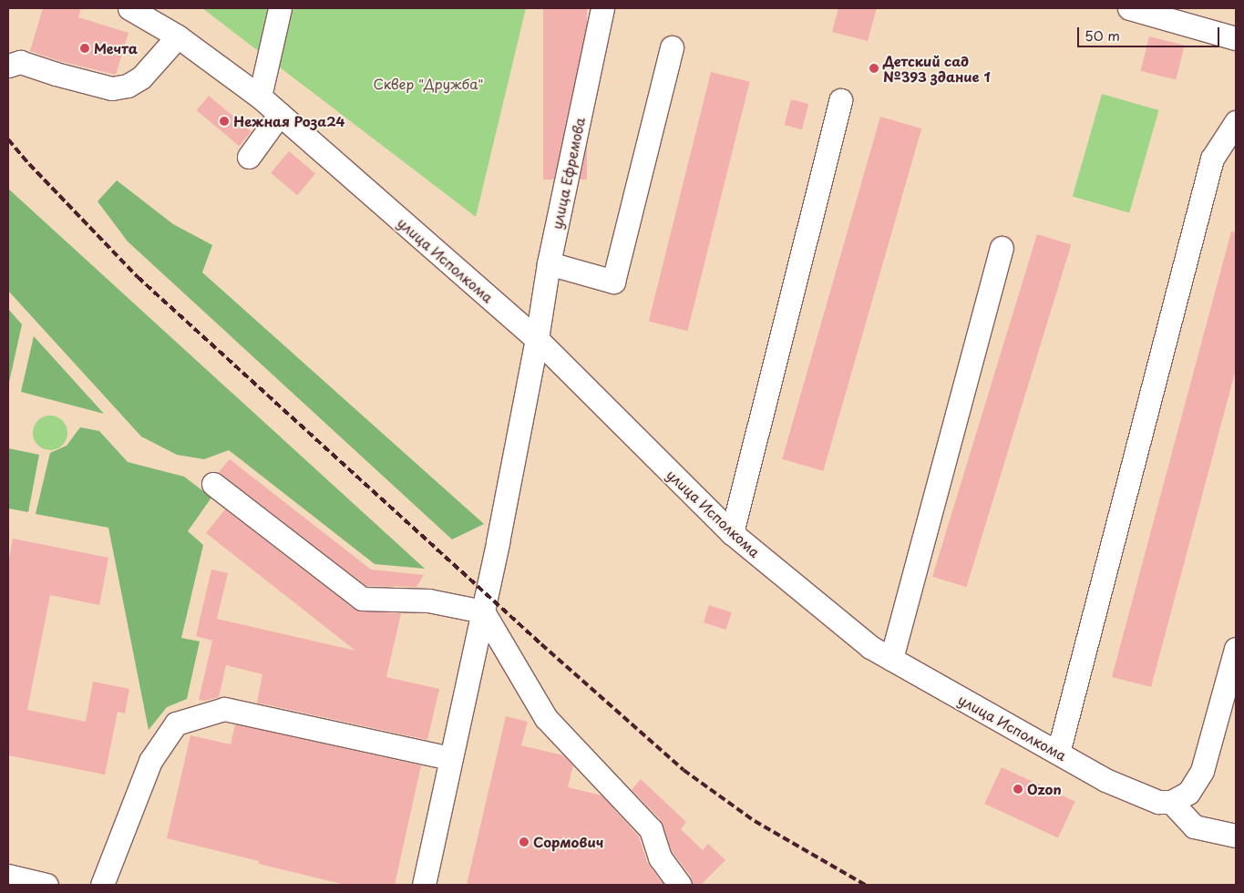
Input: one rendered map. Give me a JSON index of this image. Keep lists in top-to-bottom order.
{
  "streets": {
    "street": ["улица Ефремова", "улица Исполкома"]
  },
  "crossings": [
    ["улица Ефремова", "улица Исполкома"]
  ],
  "parks": ["Сквер \"Дружба\""],
  "places": [
    "Мечта",
    "Детский сад №393 здание 1",
    "Нежная Роза24",
    "Ozon",
    "Сормович"
  ],
  "scale_bar": "50 m"
}
